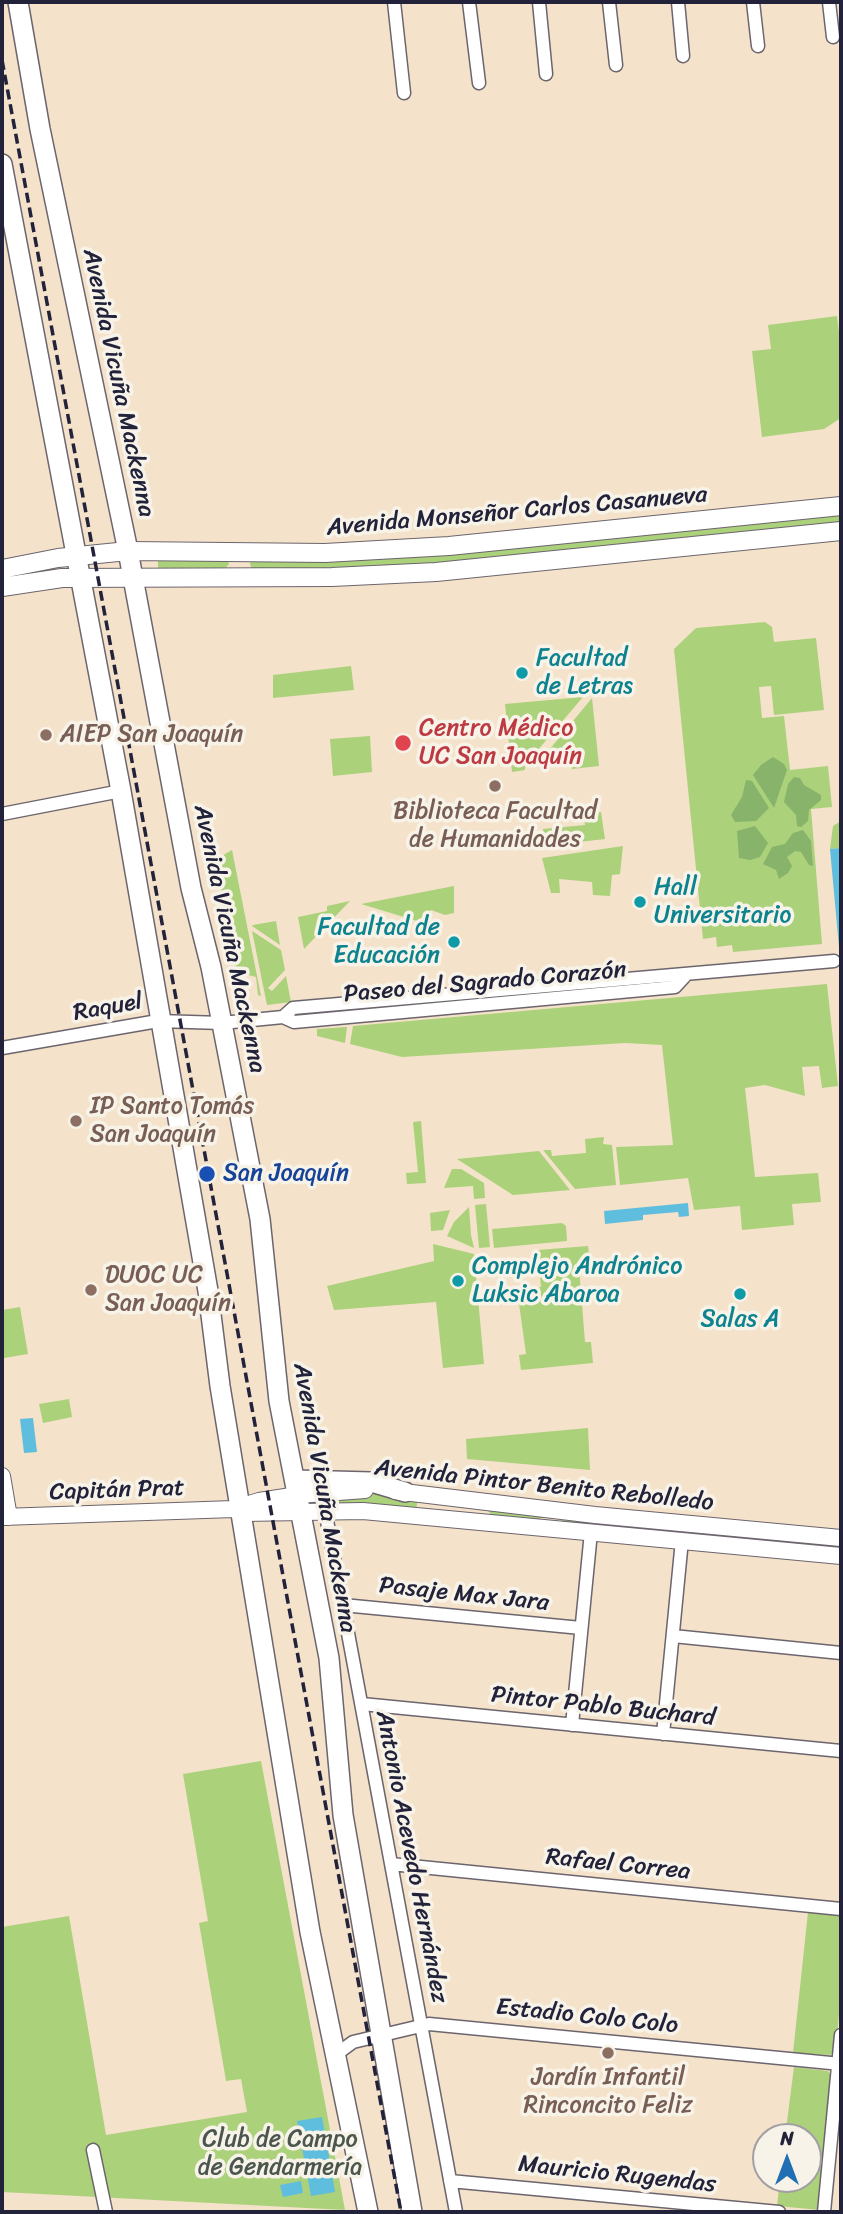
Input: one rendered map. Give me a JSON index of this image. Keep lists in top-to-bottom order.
{
  "streets": {
    "main road": ["Avenida Vicuña Mackenna", "Avenida Monseñor Carlos Casanueva"],
    "street": [
      "Paseo del Sagrado Corazón",
      "Raquel",
      "Avenida Pintor Benito Rebolledo",
      "Capitán Prat",
      "Pasaje Max Jara",
      "Pintor Pablo Buchard",
      "Antonio Acevedo Hernández",
      "Rafael Correa",
      "Estadio Colo Colo",
      "Mauricio Rugendas"
    ]
  },
  "crossings": [
    ["Avenida Vicuña Mackenna", "Avenida Monseñor Carlos Casanueva"],
    ["Avenida Vicuña Mackenna", "Paseo del Sagrado Corazón"],
    ["Avenida Vicuña Mackenna", "Raquel"],
    ["Avenida Vicuña Mackenna", "Avenida Pintor Benito Rebolledo"],
    ["Avenida Vicuña Mackenna", "Estadio Colo Colo"],
    ["Paseo del Sagrado Corazón", "Raquel"],
    ["Avenida Pintor Benito Rebolledo", "Capitán Prat"],
    ["Avenida Pintor Benito Rebolledo", "Antonio Acevedo Hernández"],
    ["Pasaje Max Jara", "Antonio Acevedo Hernández"],
    ["Pintor Pablo Buchard", "Antonio Acevedo Hernández"],
    ["Antonio Acevedo Hernández", "Rafael Correa"],
    ["Antonio Acevedo Hernández", "Estadio Colo Colo"],
    ["Antonio Acevedo Hernández", "Mauricio Rugendas"]
  ],
  "parks": ["Club de Campo de Gendarmería"],
  "places": [
    "Facultad de Letras",
    "AIEP San Joaquín",
    "Centro Médico UC San Joaquín",
    "Biblioteca Facultad de Humanidades",
    "Hall Universitario",
    "Facultad de Educación",
    "IP Santo Tomás San Joaquín",
    "San Joaquín",
    "Complejo Andrónico Luksic Abaroa",
    "DUOC UC San Joaquín",
    "Salas A",
    "Jardín Infantil Rinconcito Feliz"
  ],
  "north": "top"
}
